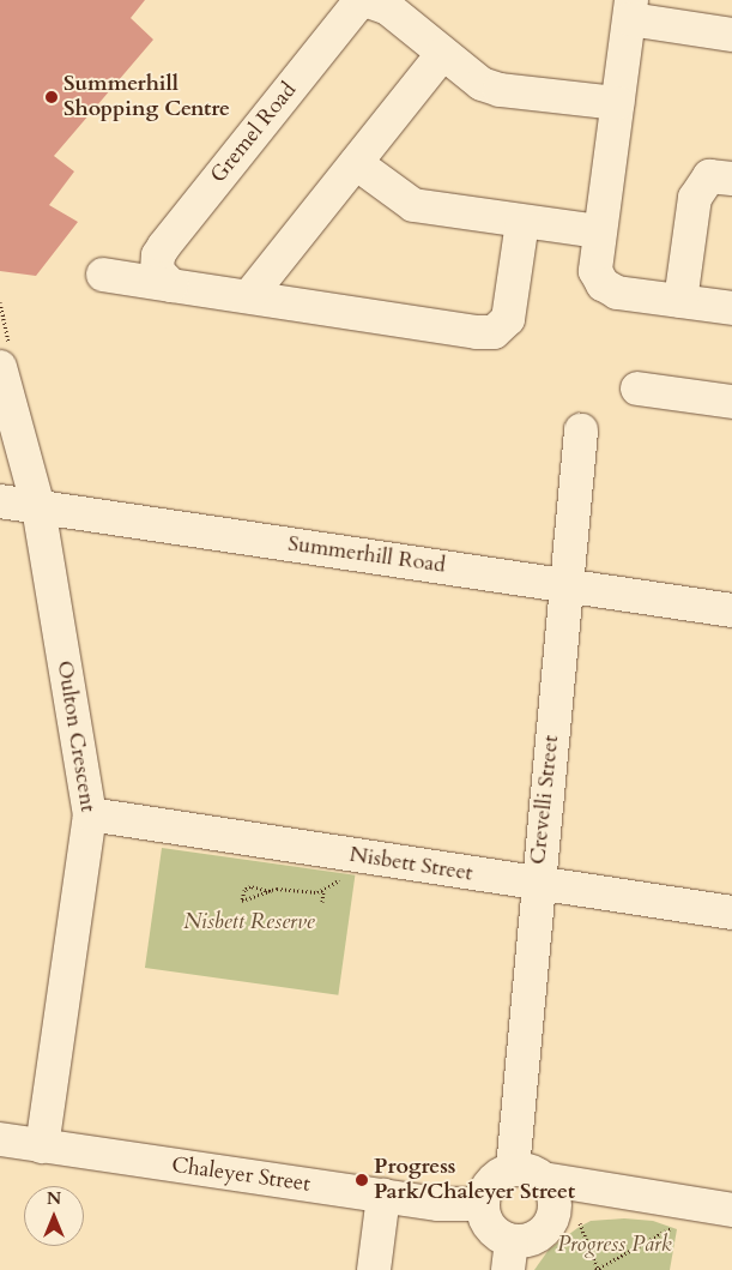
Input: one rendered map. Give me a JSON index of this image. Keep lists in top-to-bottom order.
{
  "streets": {
    "street": [
      "Gremel Road",
      "Summerhill Road",
      "Oulton Crescent",
      "Crevelli Street",
      "Nisbett Street",
      "Chaleyer Street"
    ]
  },
  "crossings": [
    ["Summerhill Road", "Oulton Crescent"],
    ["Summerhill Road", "Crevelli Street"],
    ["Oulton Crescent", "Nisbett Street"],
    ["Oulton Crescent", "Chaleyer Street"],
    ["Crevelli Street", "Nisbett Street"]
  ],
  "parks": ["Nisbett Reserve", "Progress Park"],
  "places": ["Summerhill Shopping Centre", "Progress Park/Chaleyer Street"],
  "north": "top"
}
